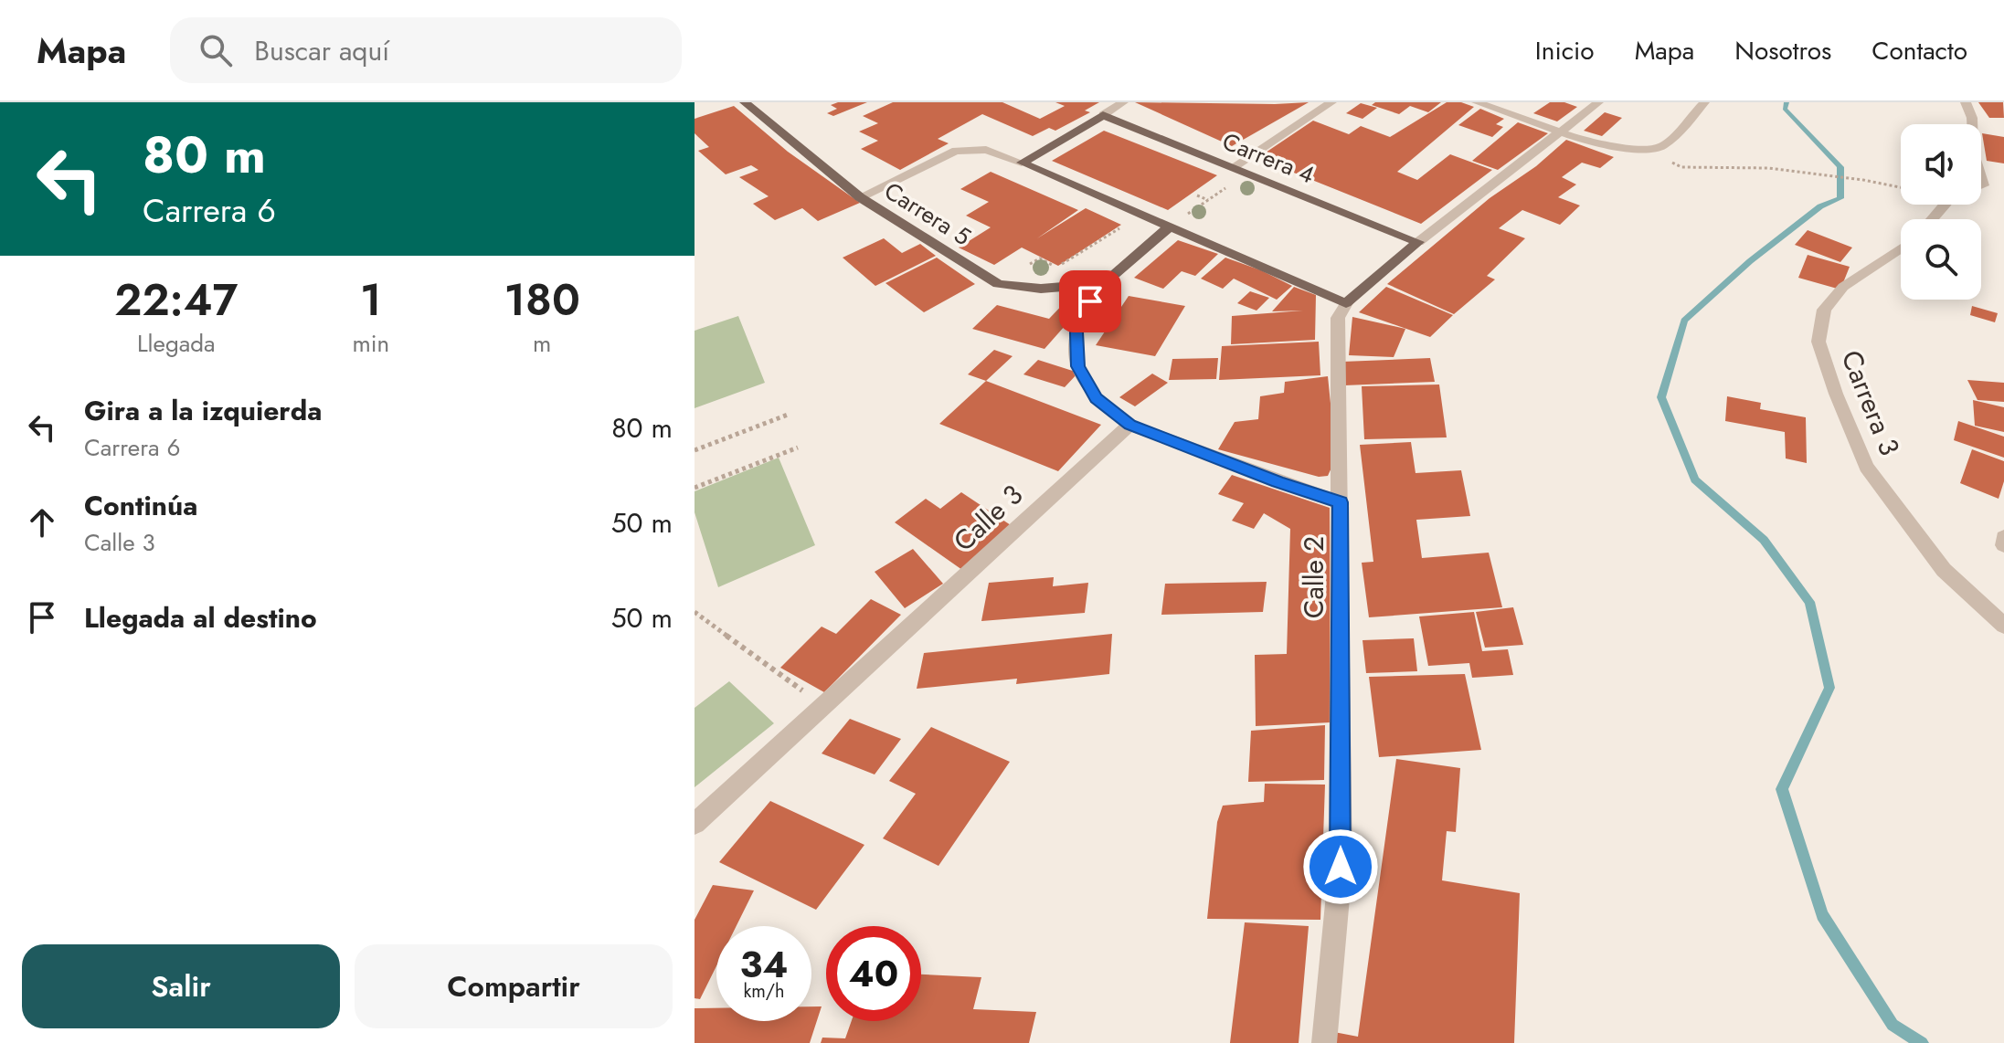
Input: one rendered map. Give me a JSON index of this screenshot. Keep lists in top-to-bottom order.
{
  "streets": {
    "main road": ["Carrera 4", "Carrera 5"],
    "street": ["Carrera 3", "Calle 3", "Calle 2"]
  },
  "page": {
    "header": "Mapa",
    "search": "Buscar aquí",
    "nav": [
      "Inicio",
      "Mapa",
      "Nosotros",
      "Contacto"
    ],
    "turn": ["80 m", "Carrera 6"],
    "eta": [
      "22:47",
      "Llegada",
      "1",
      "min",
      "180",
      "m"
    ],
    "list": [
      {
        "name": "Gira a la izquierda",
        "note": "Carrera 6",
        "value": "80 m"
      },
      {
        "name": "Continúa",
        "note": "Calle 3",
        "value": "50 m"
      },
      {
        "name": "Llegada al destino",
        "value": "50 m"
      }
    ],
    "speed": "34 km/h",
    "limit": "40",
    "buttons": ["Salir", "Compartir"]
  }
}
